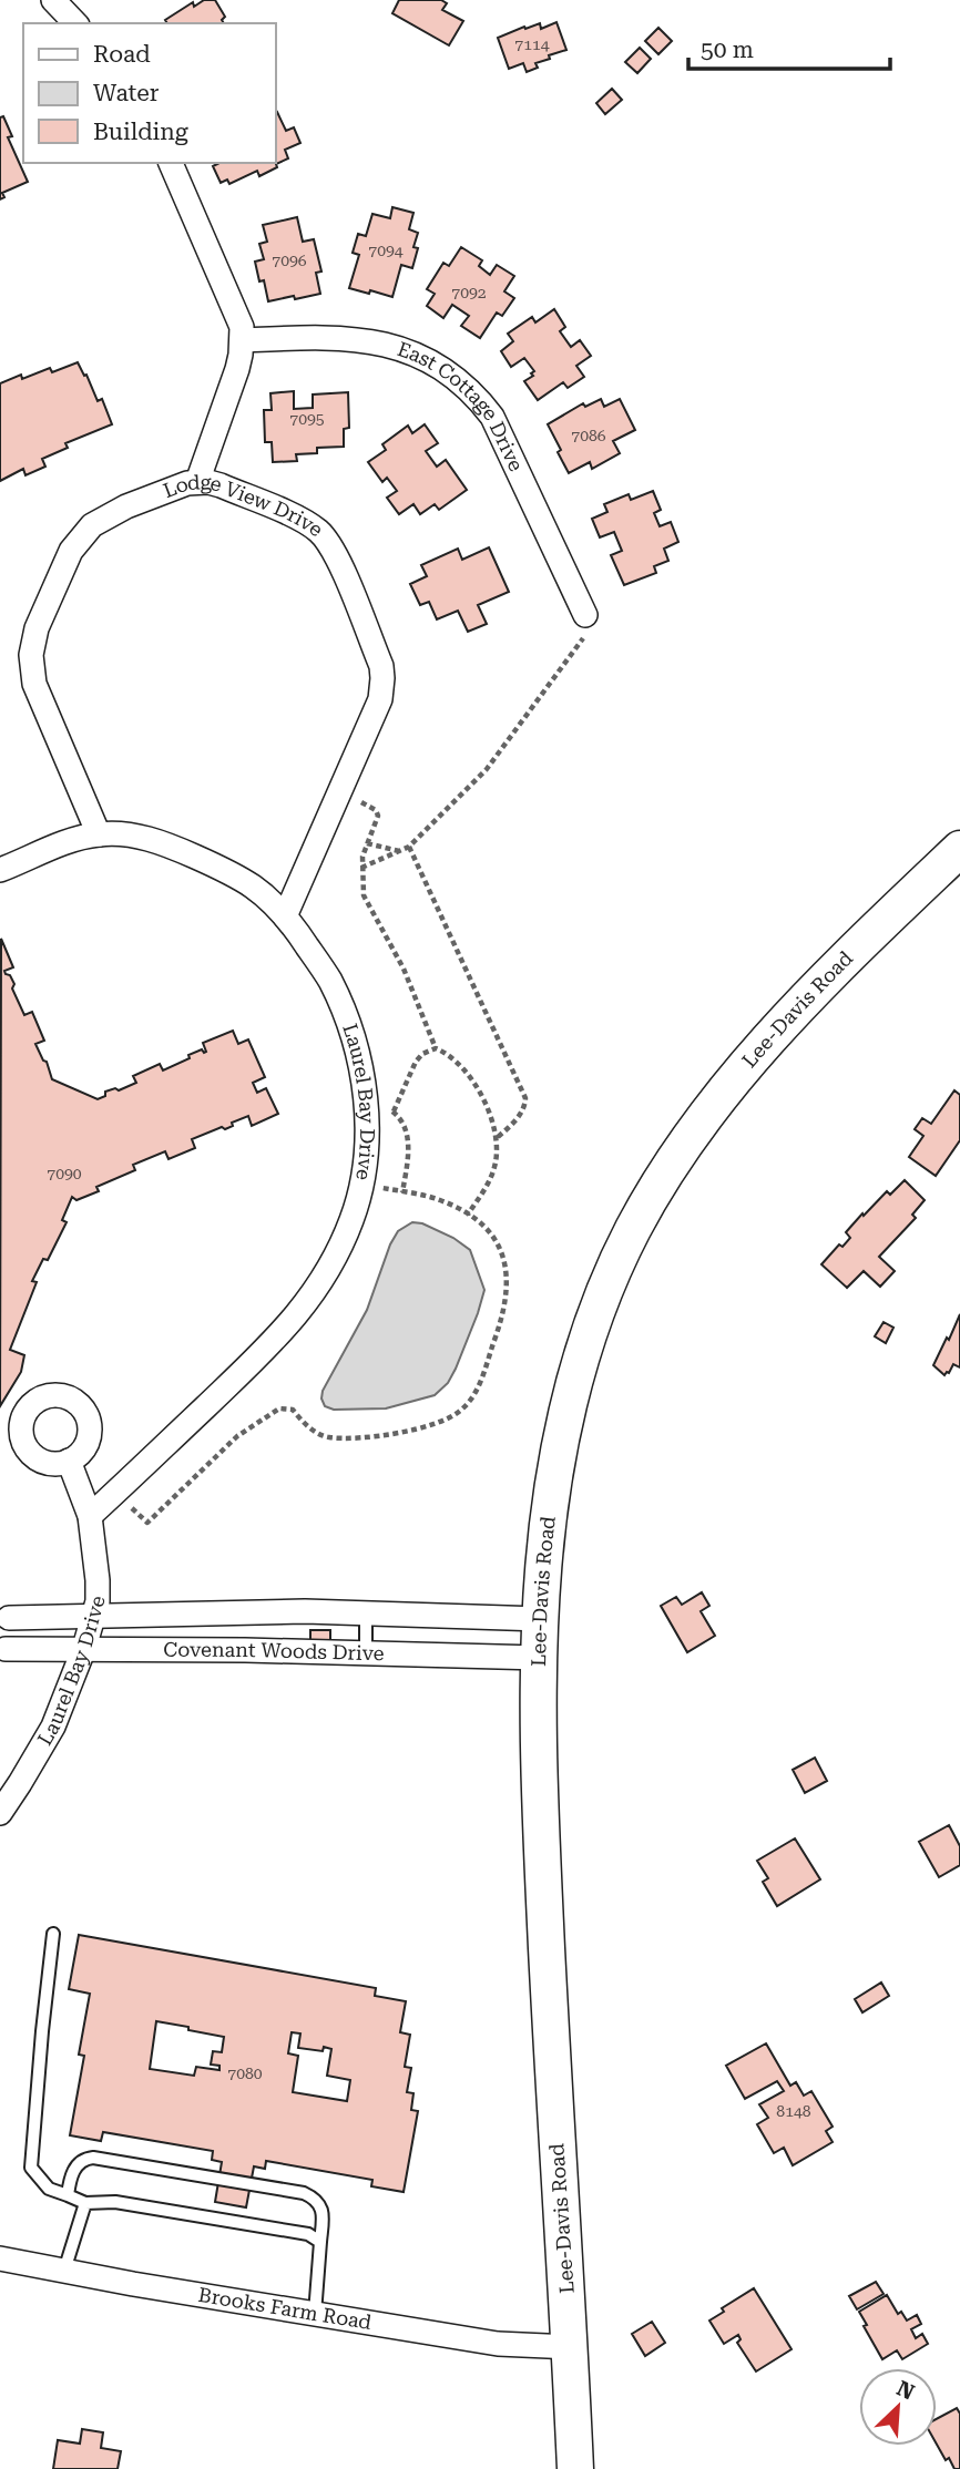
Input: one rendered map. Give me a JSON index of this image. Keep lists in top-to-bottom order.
{
  "streets": {
    "main road": ["Lee-Davis Road"],
    "street": [
      "East Cottage Drive",
      "Lodge View Drive",
      "Laurel Bay Drive",
      "Covenant Woods Drive",
      "Brooks Farm Road"
    ]
  },
  "crossings": [
    ["Lodge View Drive", "Laurel Bay Drive"],
    ["Lee-Davis Road", "Covenant Woods Drive"],
    ["Lee-Davis Road", "Brooks Farm Road"],
    ["Laurel Bay Drive", "Covenant Woods Drive"]
  ],
  "house_numbers": [
    "7114",
    "7094",
    "7096",
    "7092",
    "7095",
    "7086",
    "7090",
    "7080",
    "8148"
  ],
  "legend": ["Road", "Water", "Building"],
  "scale_bar": "50 m",
  "north": "top right"
}
